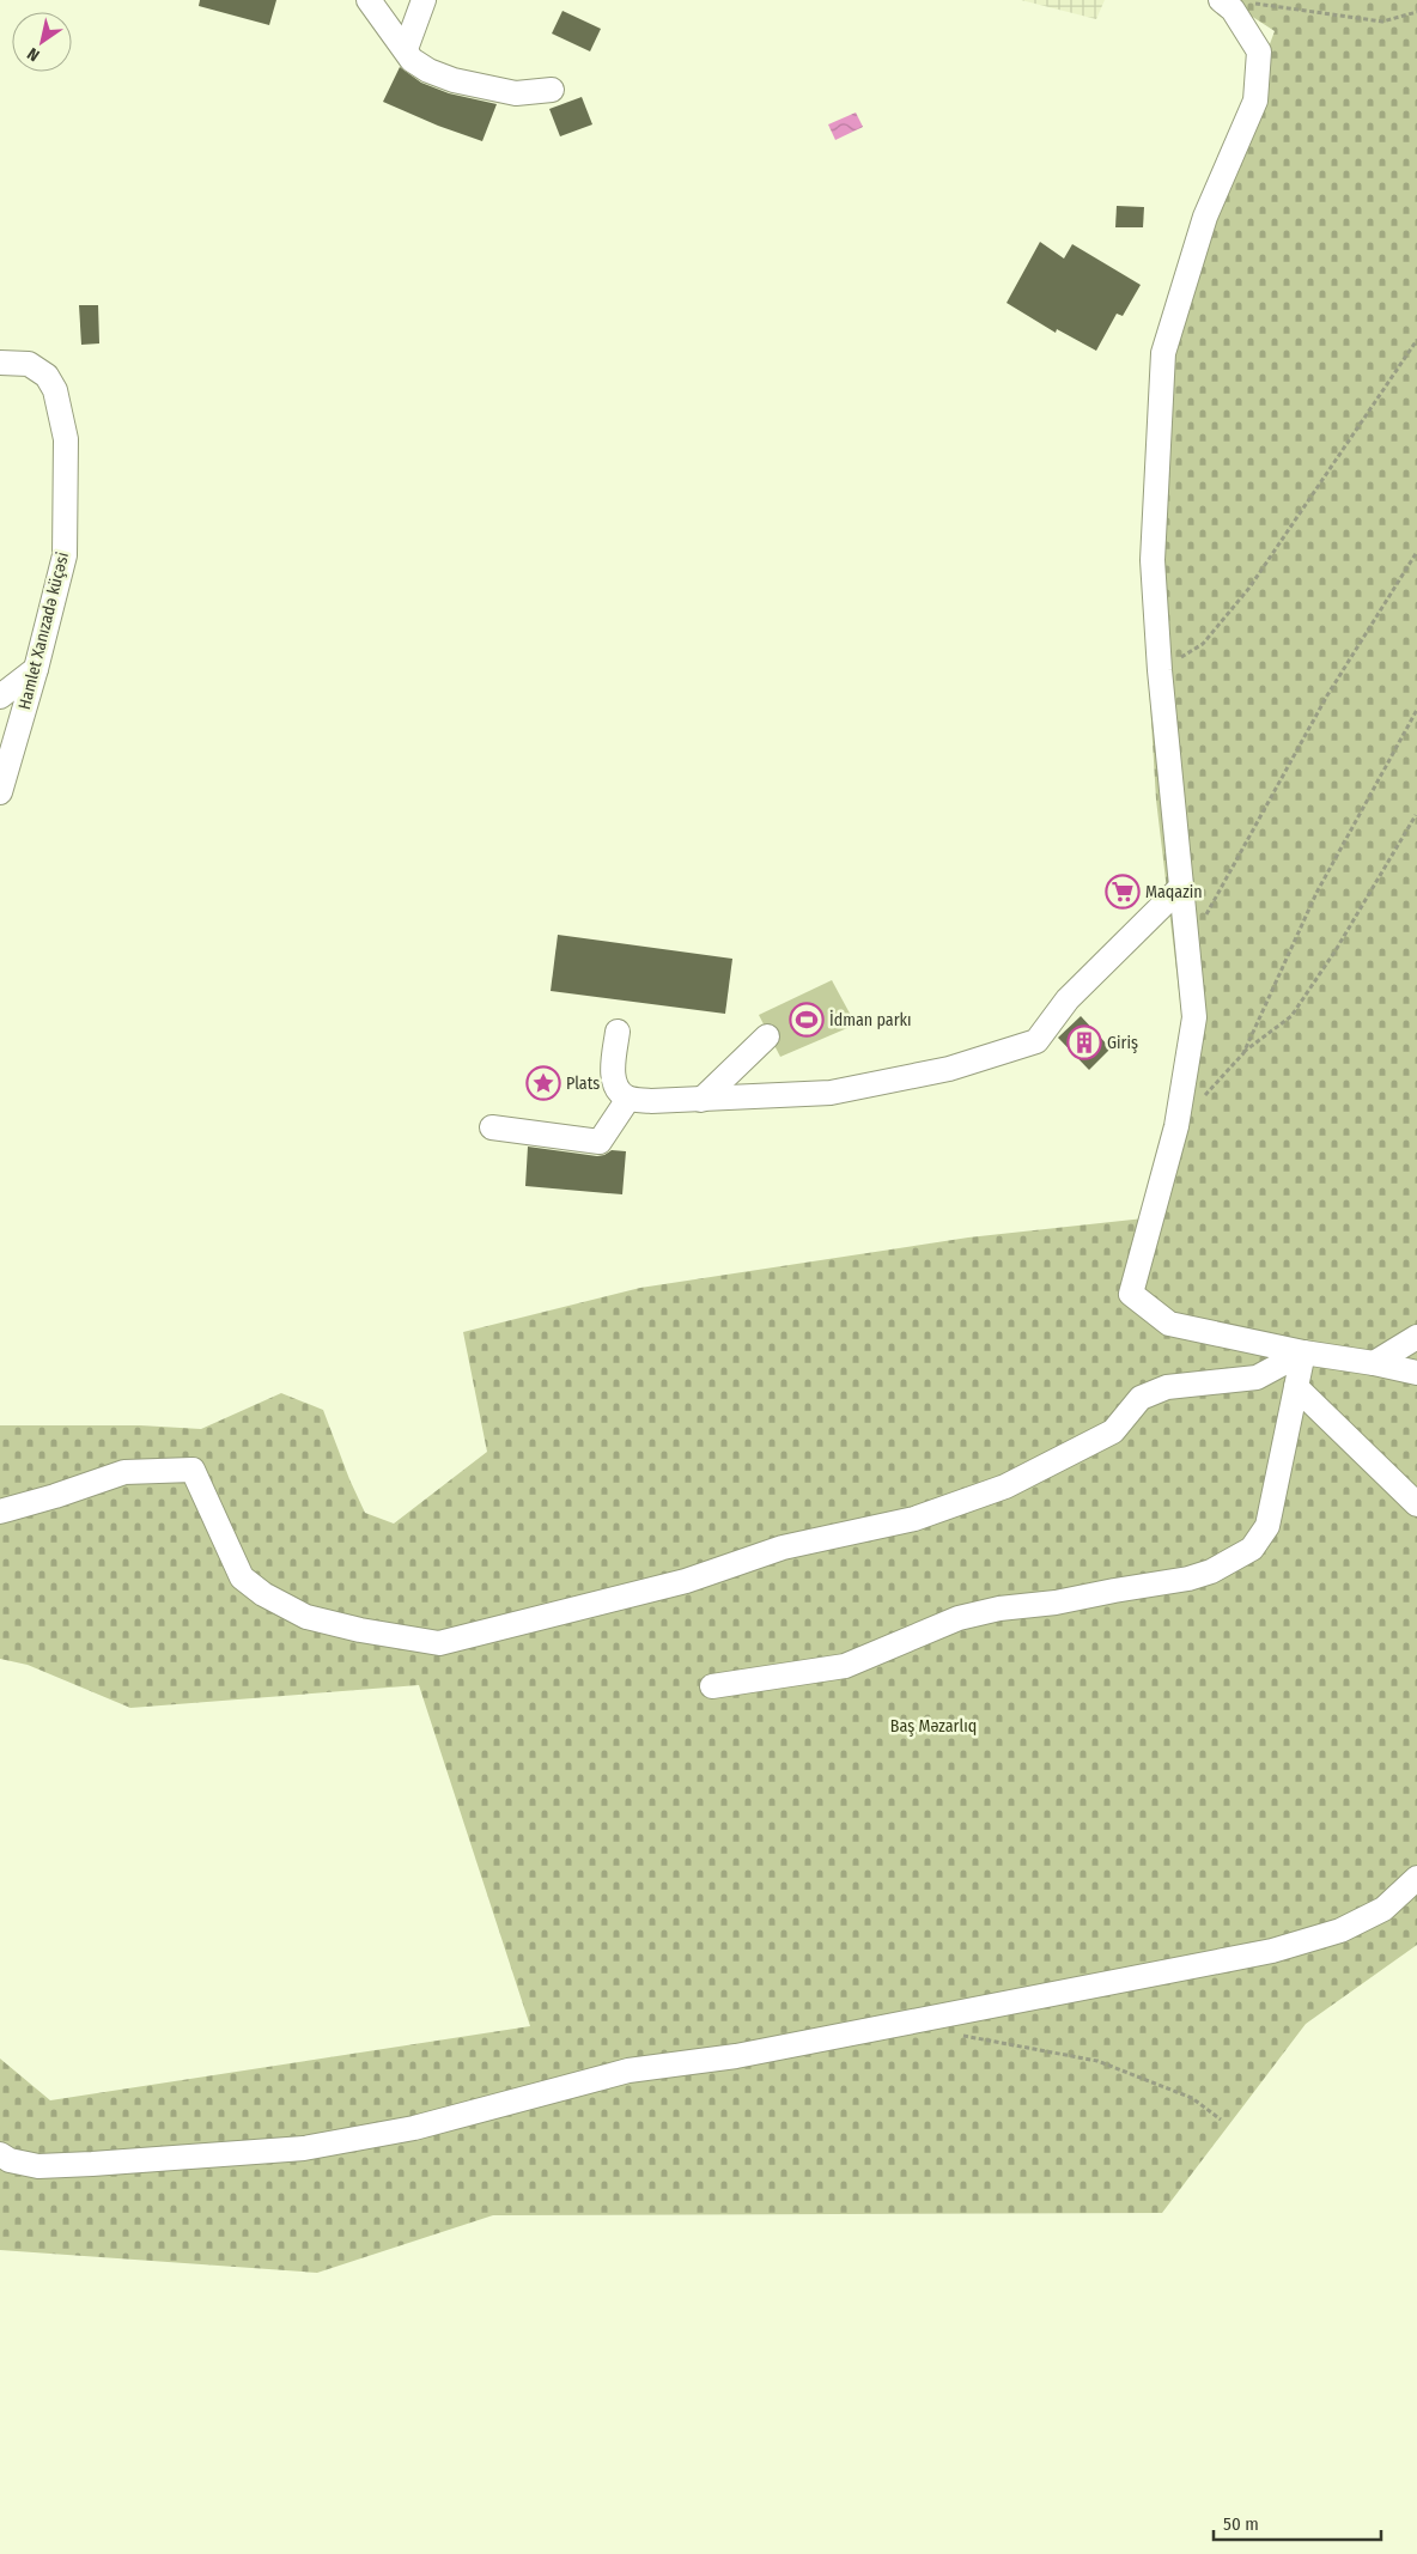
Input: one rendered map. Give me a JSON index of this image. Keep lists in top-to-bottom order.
{
  "streets": {
    "street": ["Hamlet Xanızadə küçəsi"]
  },
  "parks": ["Baş Məzarlıq"],
  "places": {
    "supermarket": ["Maqazin"],
    "sports": ["İdman parkı"],
    "building": ["Giriş"],
    "place": ["Plats"]
  },
  "scale_bar": "50 m",
  "north": "bottom left"
}
